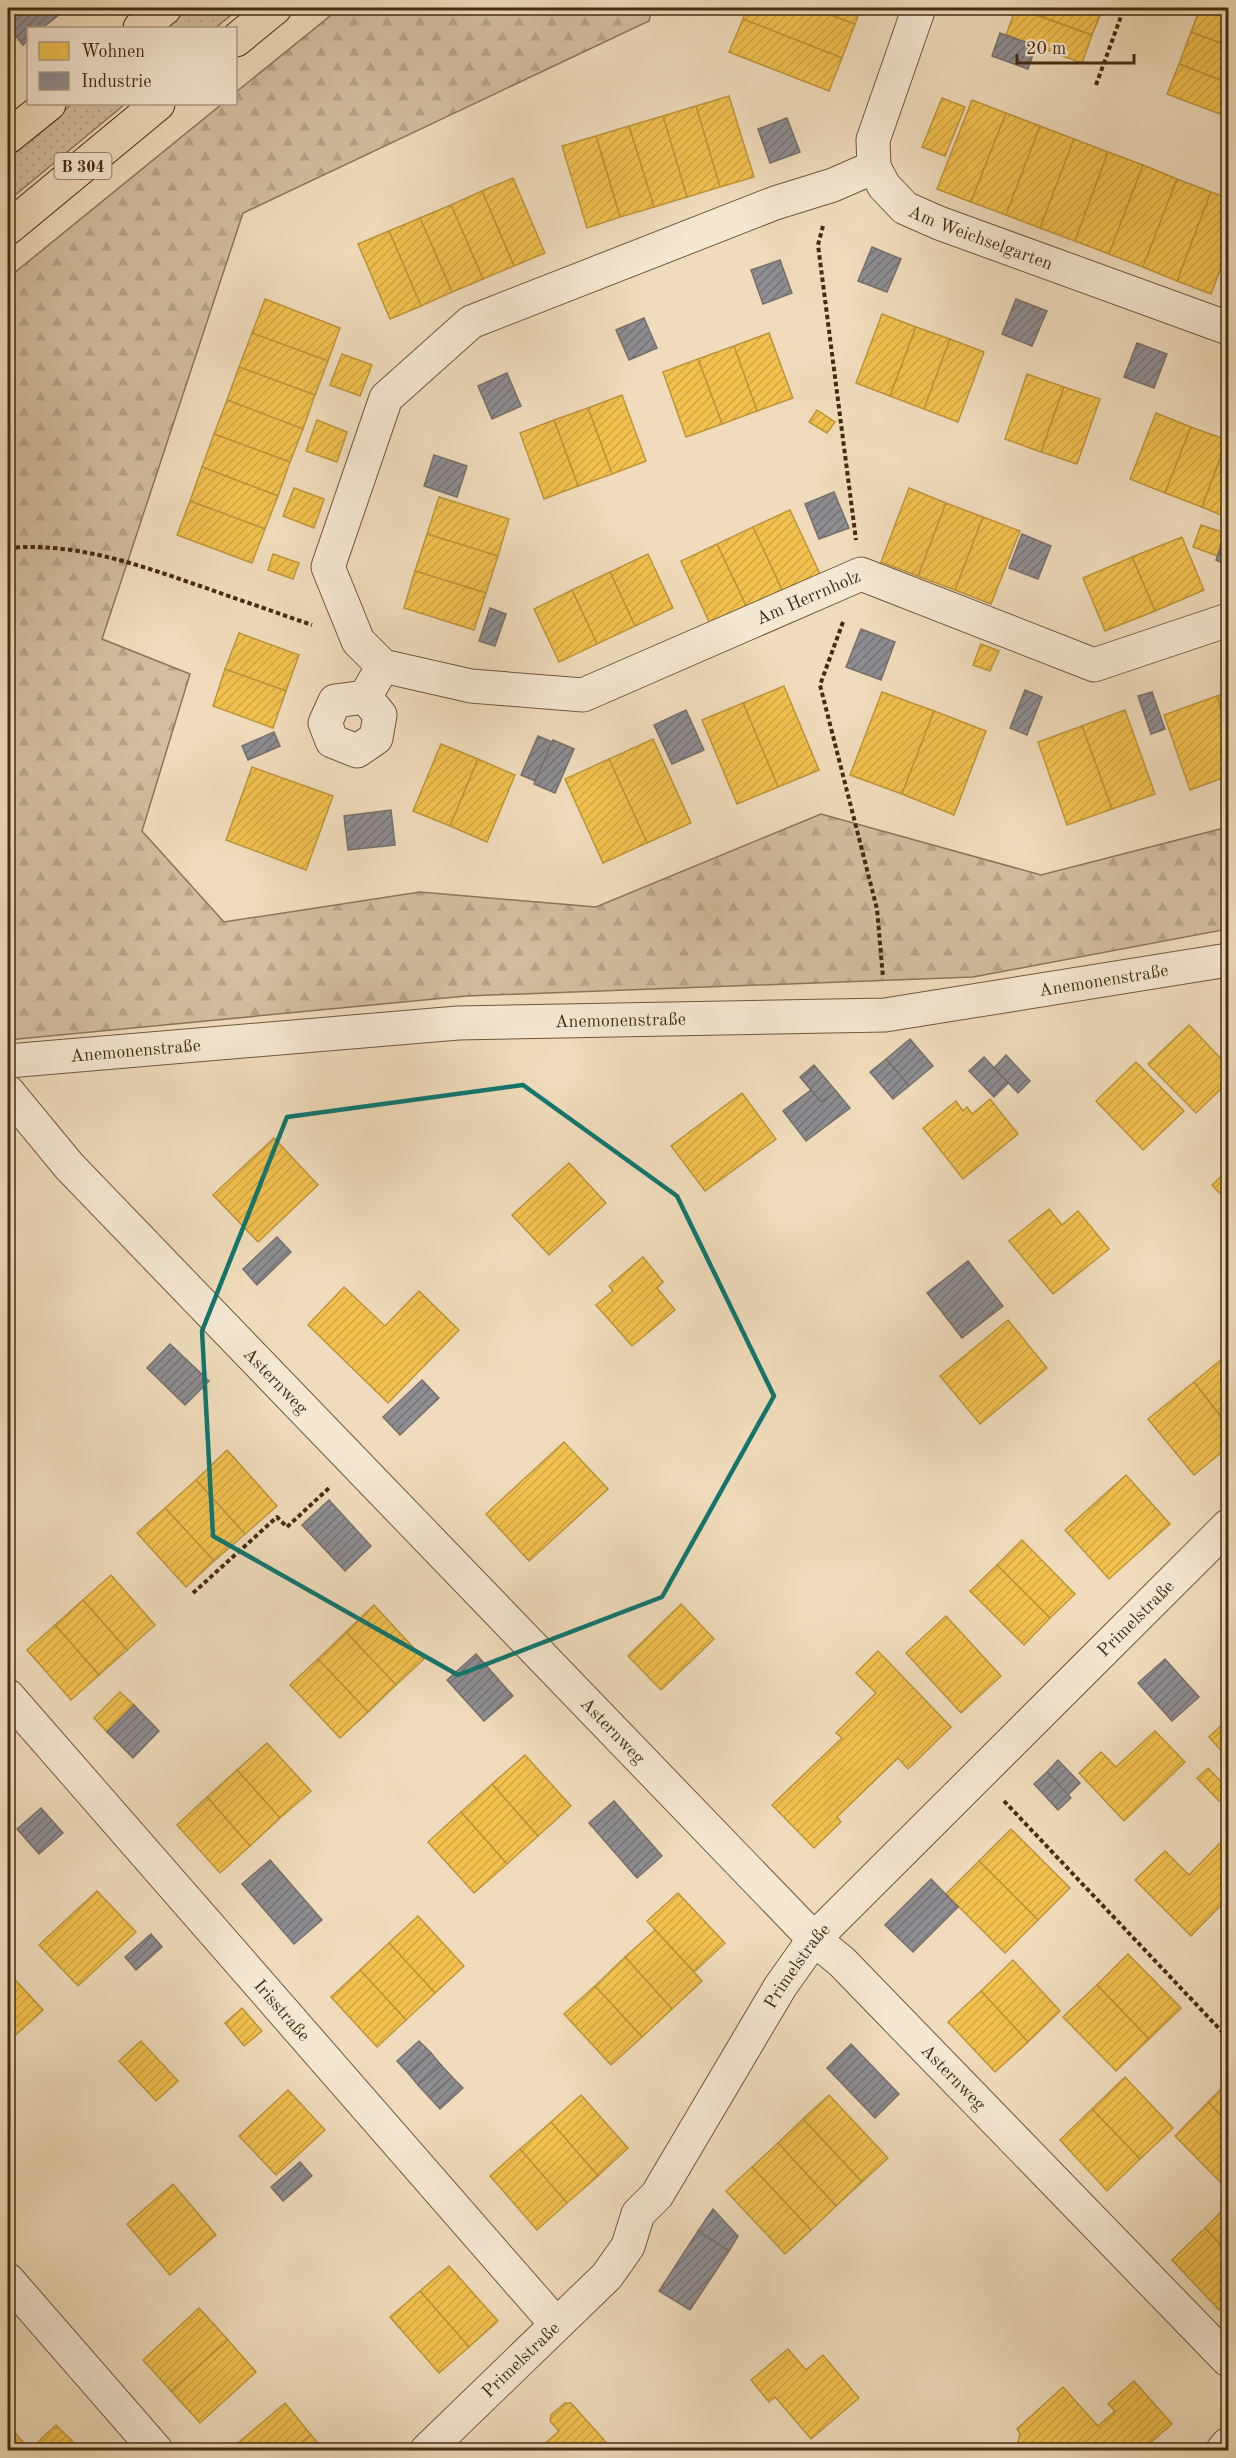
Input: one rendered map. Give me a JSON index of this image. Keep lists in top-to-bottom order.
{
  "streets": {
    "main road": ["B 304"],
    "street": [
      "Am Weichselgarten",
      "Am Herrnholz",
      "Anemonenstraße",
      "Asternweg",
      "Primelstraße",
      "Irisstraße"
    ]
  },
  "crossings": [
    ["Asternweg", "Primelstraße"],
    ["Primelstraße", "Irisstraße"]
  ],
  "legend": ["Wohnen", "Industrie"],
  "scale_bar": "20 m"
}
